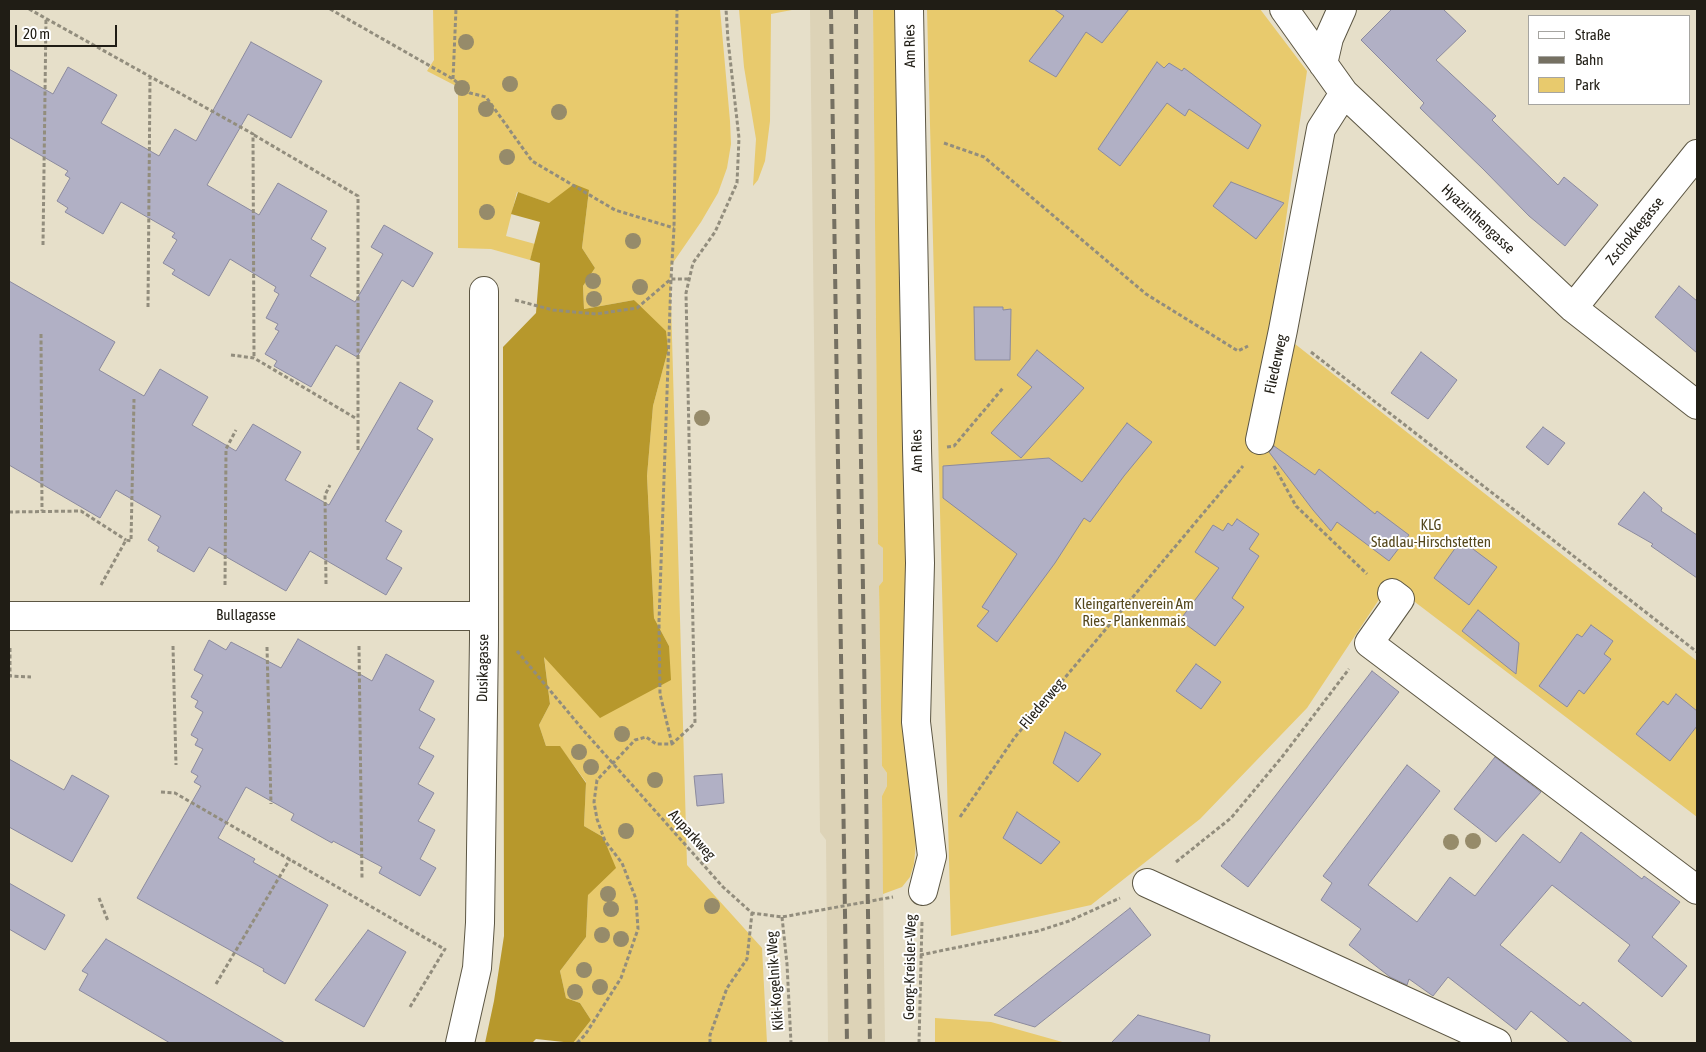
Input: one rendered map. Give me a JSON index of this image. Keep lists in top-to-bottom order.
{
  "streets": {
    "street": [
      "Am Ries",
      "Hyazinthengasse",
      "Zschokkegasse",
      "Fliederweg",
      "Bullagasse",
      "Dusikagasse"
    ],
    "path": ["Auparkweg", "Georg-Kreisler-Weg", "Kiki-Kogelnik-Weg"]
  },
  "crossings": [
    ["Am Ries", "Georg-Kreisler-Weg"],
    ["Hyazinthengasse", "Zschokkegasse"],
    ["Hyazinthengasse", "Fliederweg"],
    ["Bullagasse", "Dusikagasse"]
  ],
  "parks": ["KLG Stadlau-Hirschstetten", "Kleingartenverein Am Ries - Plankenmais"],
  "legend": ["Straße", "Bahn", "Park"],
  "scale_bar": "20 m"
}
